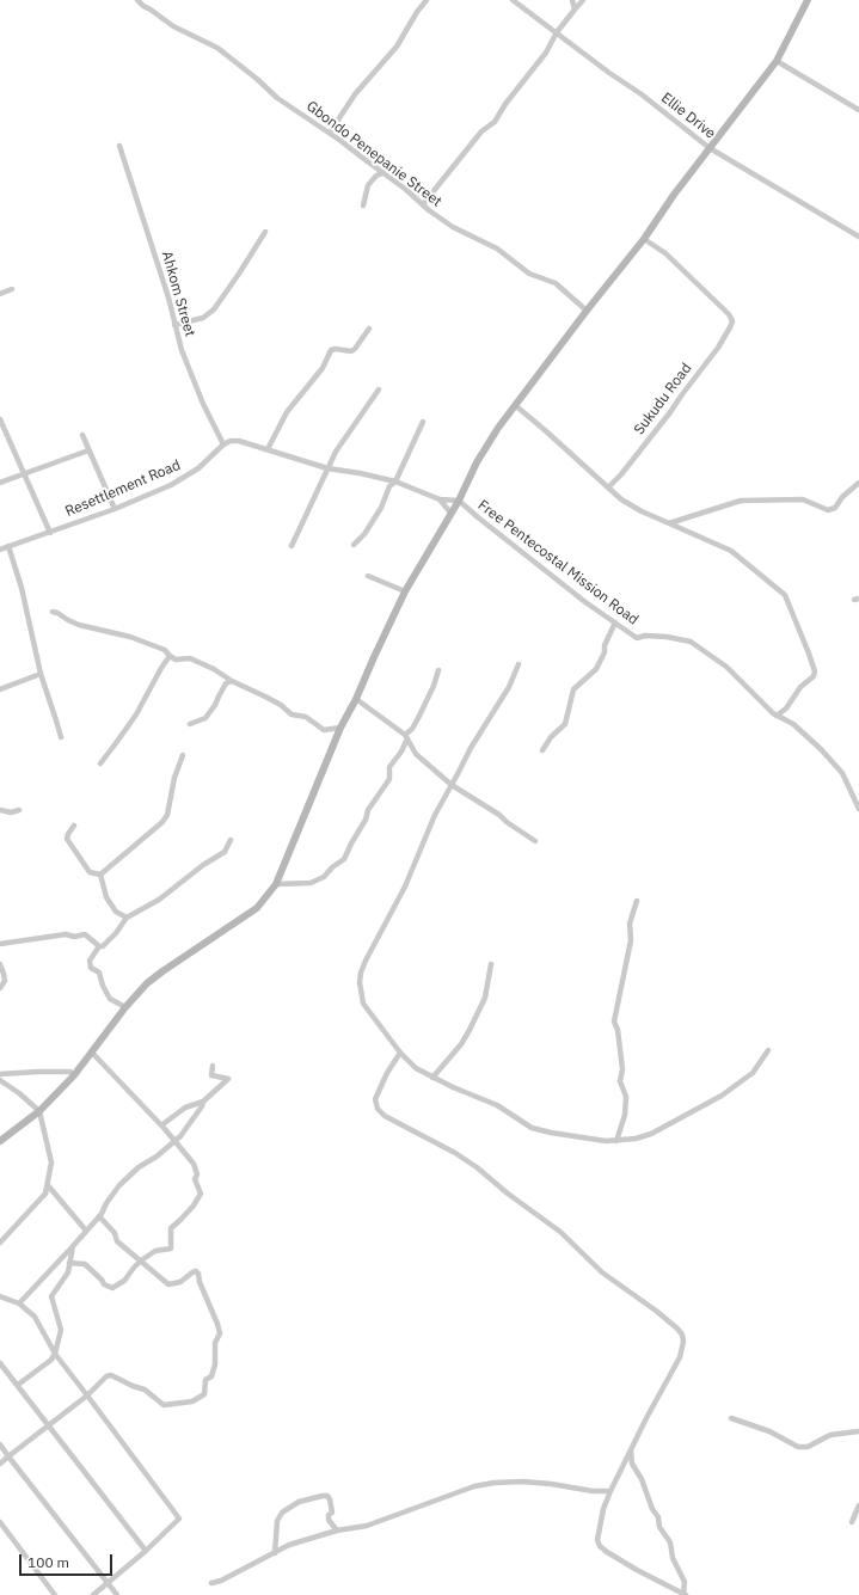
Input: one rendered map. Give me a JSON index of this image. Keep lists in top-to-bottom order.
{
  "streets": {
    "street": [
      "Ellie Drive",
      "Gbondo Penepanie Street",
      "Ahkom Street",
      "Sukudu Road",
      "Resettlement Road",
      "Free Pentecostal Mission Road"
    ]
  },
  "crossings": [
    ["Ahkom Street", "Resettlement Road"]
  ],
  "scale_bar": "100 m"
}
